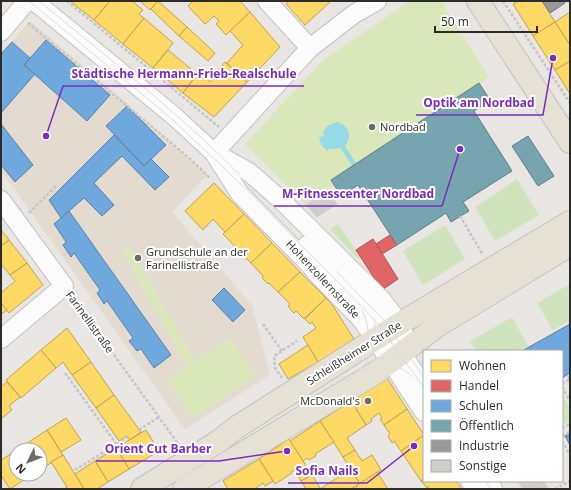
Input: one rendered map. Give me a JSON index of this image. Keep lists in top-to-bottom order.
{
  "streets": {
    "main road": ["Schleißheimer Straße"],
    "street": ["Hohenzollernstraße", "Farinellistraße"]
  },
  "crossings": [
    ["Hohenzollernstraße", "Schleißheimer Straße"]
  ],
  "places": [
    "Optik am Nordbad",
    "Nordbad",
    "Städtische Hermann-Frieb-Realschule",
    "M-Fitnesscenter Nordbad",
    "Grundschule an der Farinellistraße",
    "McDonald's",
    "Sofia Nails",
    "Orient Cut Barber"
  ],
  "legend": [
    "Wohnen",
    "Handel",
    "Schulen",
    "Öffentlich",
    "Industrie",
    "Sonstige"
  ],
  "scale_bar": "50 m",
  "north": "bottom left"
}
